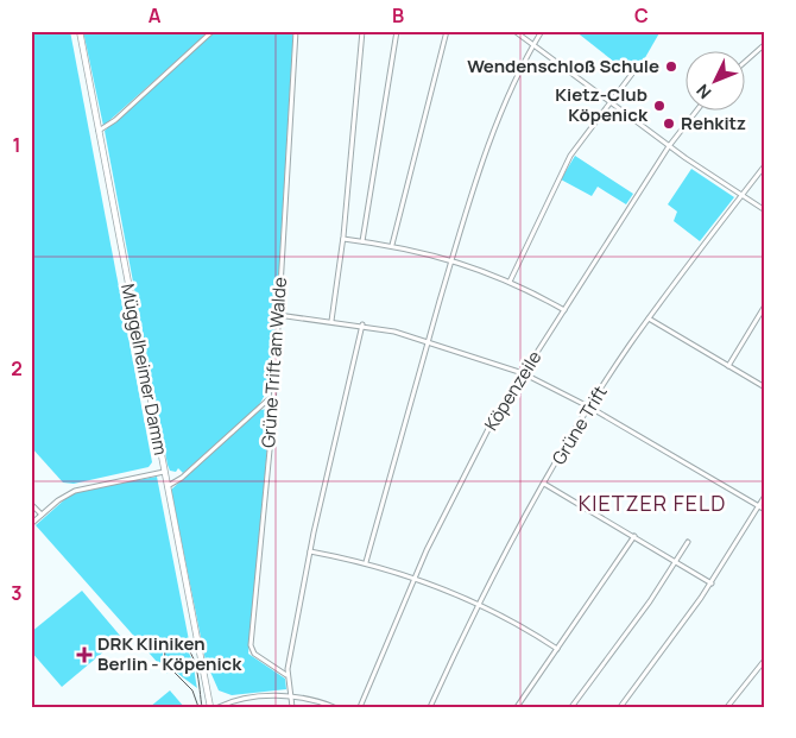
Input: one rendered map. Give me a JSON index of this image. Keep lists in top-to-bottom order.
{
  "streets": {
    "main road": ["Müggelheimer Damm"],
    "street": ["Grüne Trift am Walde", "Köpenzeile", "Grüne Trift"]
  },
  "districts": ["KIETZER FELD"],
  "places": {
    "other": ["Wendenschloß Schule", "Kietz-Club Köpenick", "Rehkitz"],
    "health": ["DRK Kliniken Berlin - Köpenick"]
  },
  "north": "bottom left",
  "grid": {
    "columns": ["A", "B", "C"],
    "rows": ["1", "2", "3"]
  }
}
